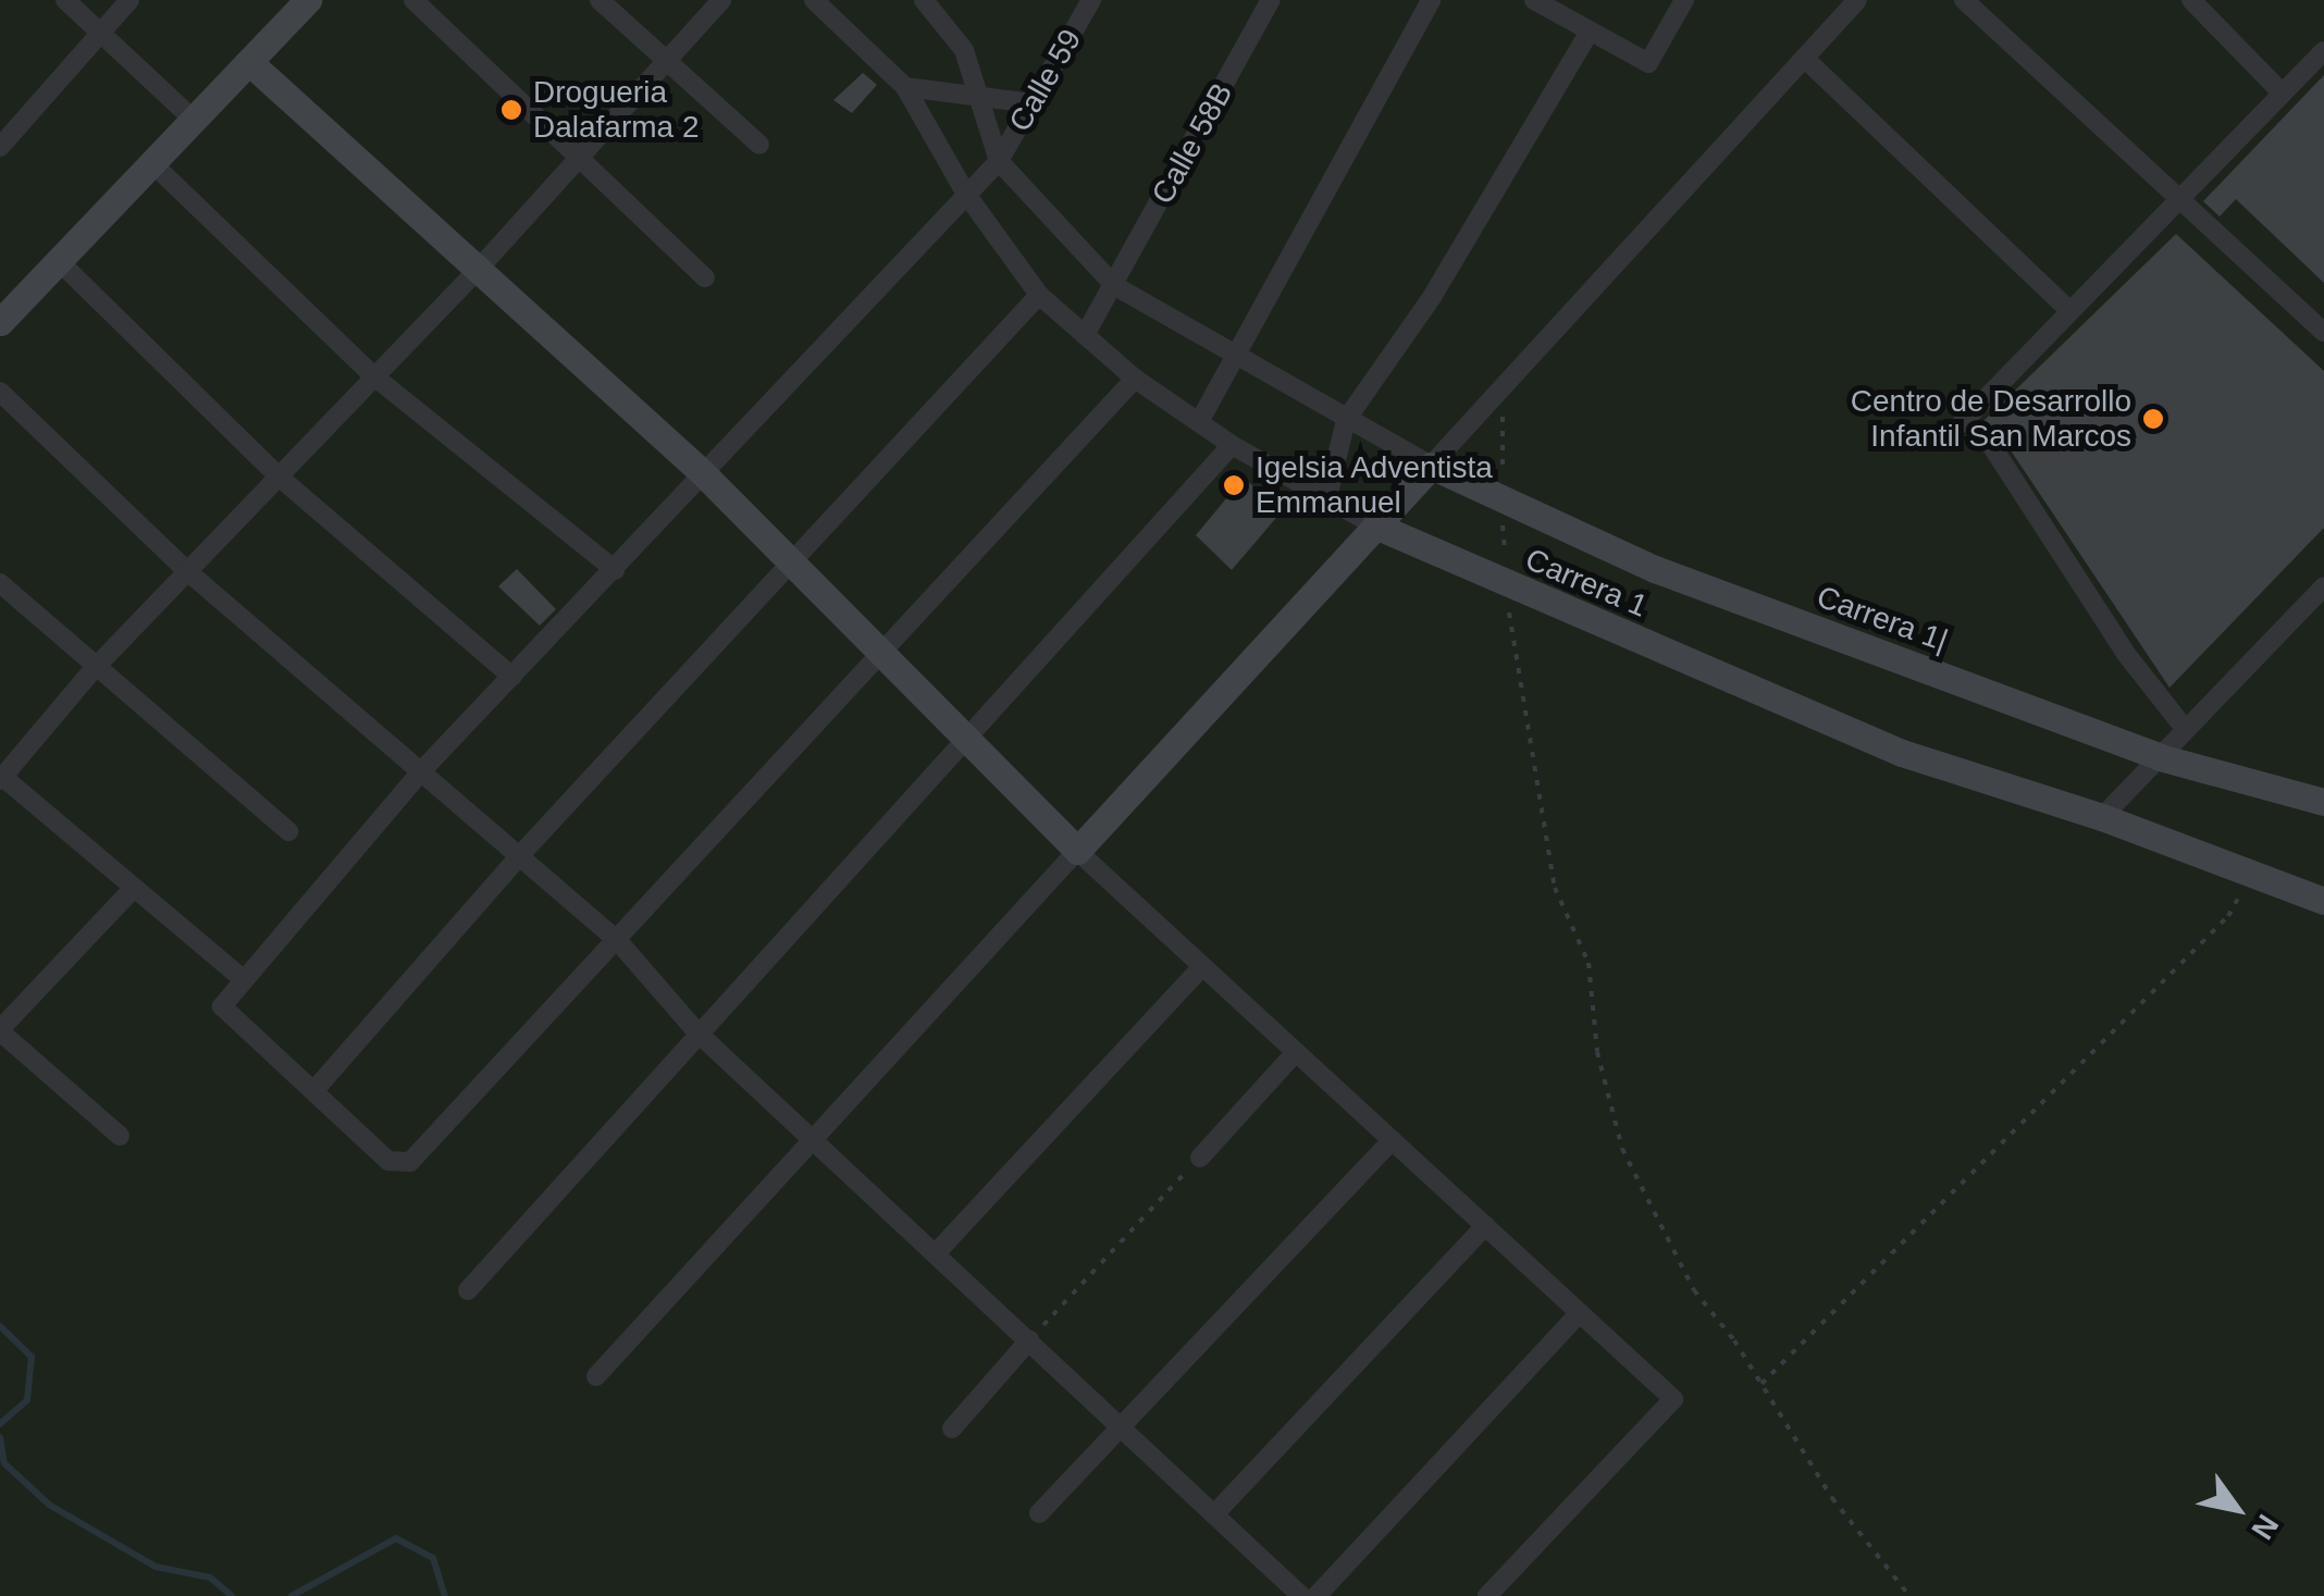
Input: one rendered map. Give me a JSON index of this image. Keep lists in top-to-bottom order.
{
  "streets": {
    "street": [
      "Calle 59",
      "Calle 58B",
      "Carrera 1",
      "Carrera 1|"
    ]
  },
  "crossings": [
    ["Calle 59", "Carrera 1"],
    ["Calle 58B", "Carrera 1"]
  ],
  "places": ["Drogueria Dalafarma 2", "Centro de Desarrollo Infantil San Marcos", "Igelsia Adventista Emmanuel"],
  "north": "bottom right"
}
